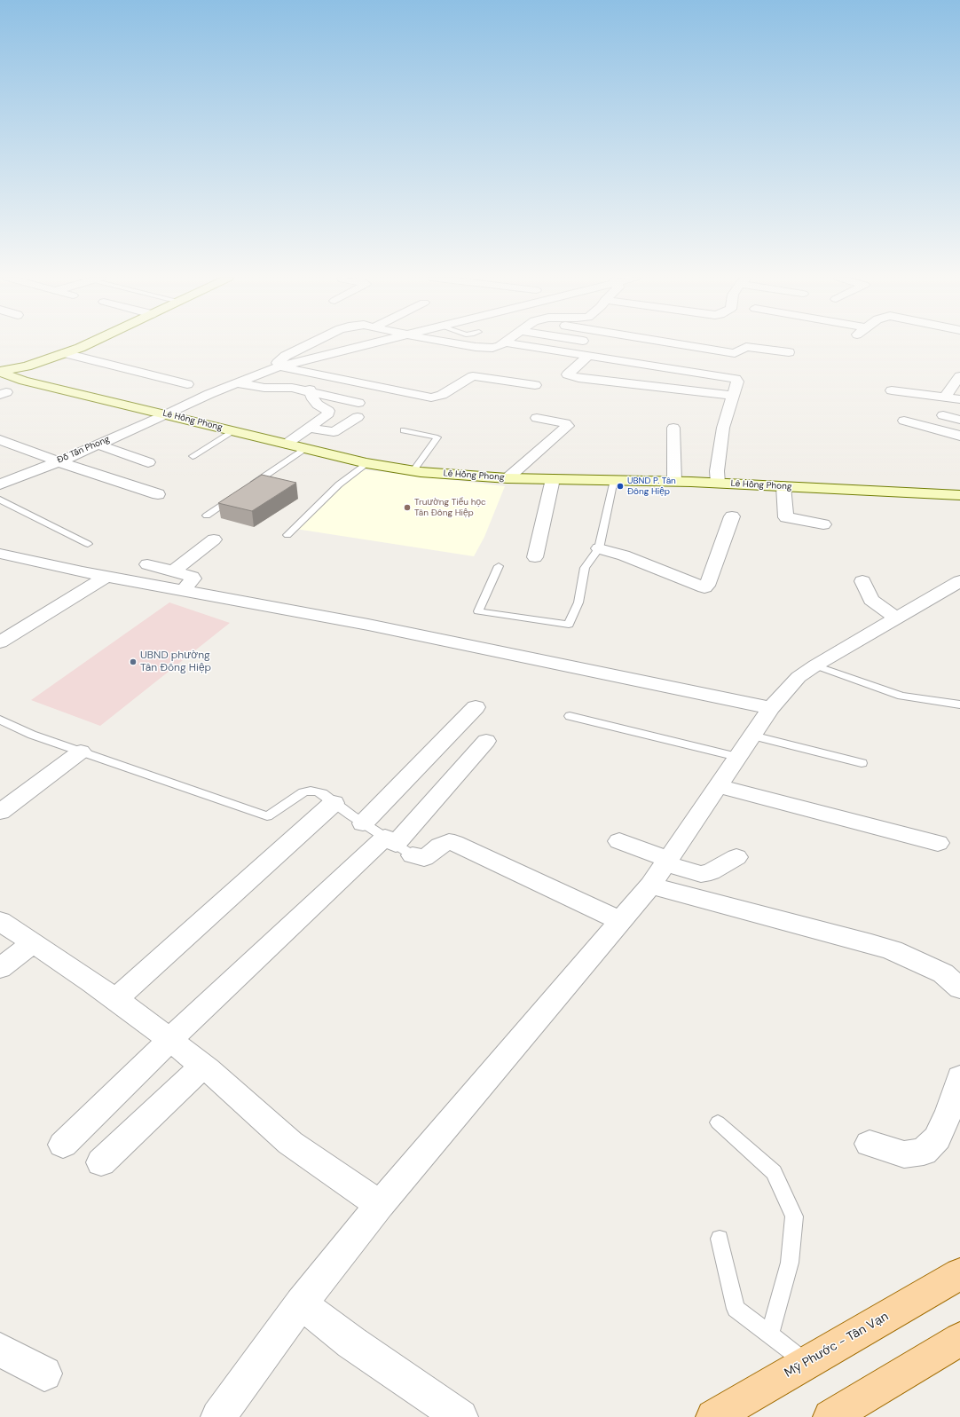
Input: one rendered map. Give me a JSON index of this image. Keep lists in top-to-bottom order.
{
  "streets": {
    "main road": ["Lê Hồng Phong", "Mỹ Phước - Tân Vạn"],
    "street": ["Đỗ Tấn Phong"]
  },
  "crossings": [
    ["Lê Hồng Phong", "Đỗ Tấn Phong"]
  ],
  "places": ["UBND P. Tân Đông Hiệp", "Truường Tiểu học Tân Đông Hiệp", "UBND phường Tân Đông Hiệp"]
}
